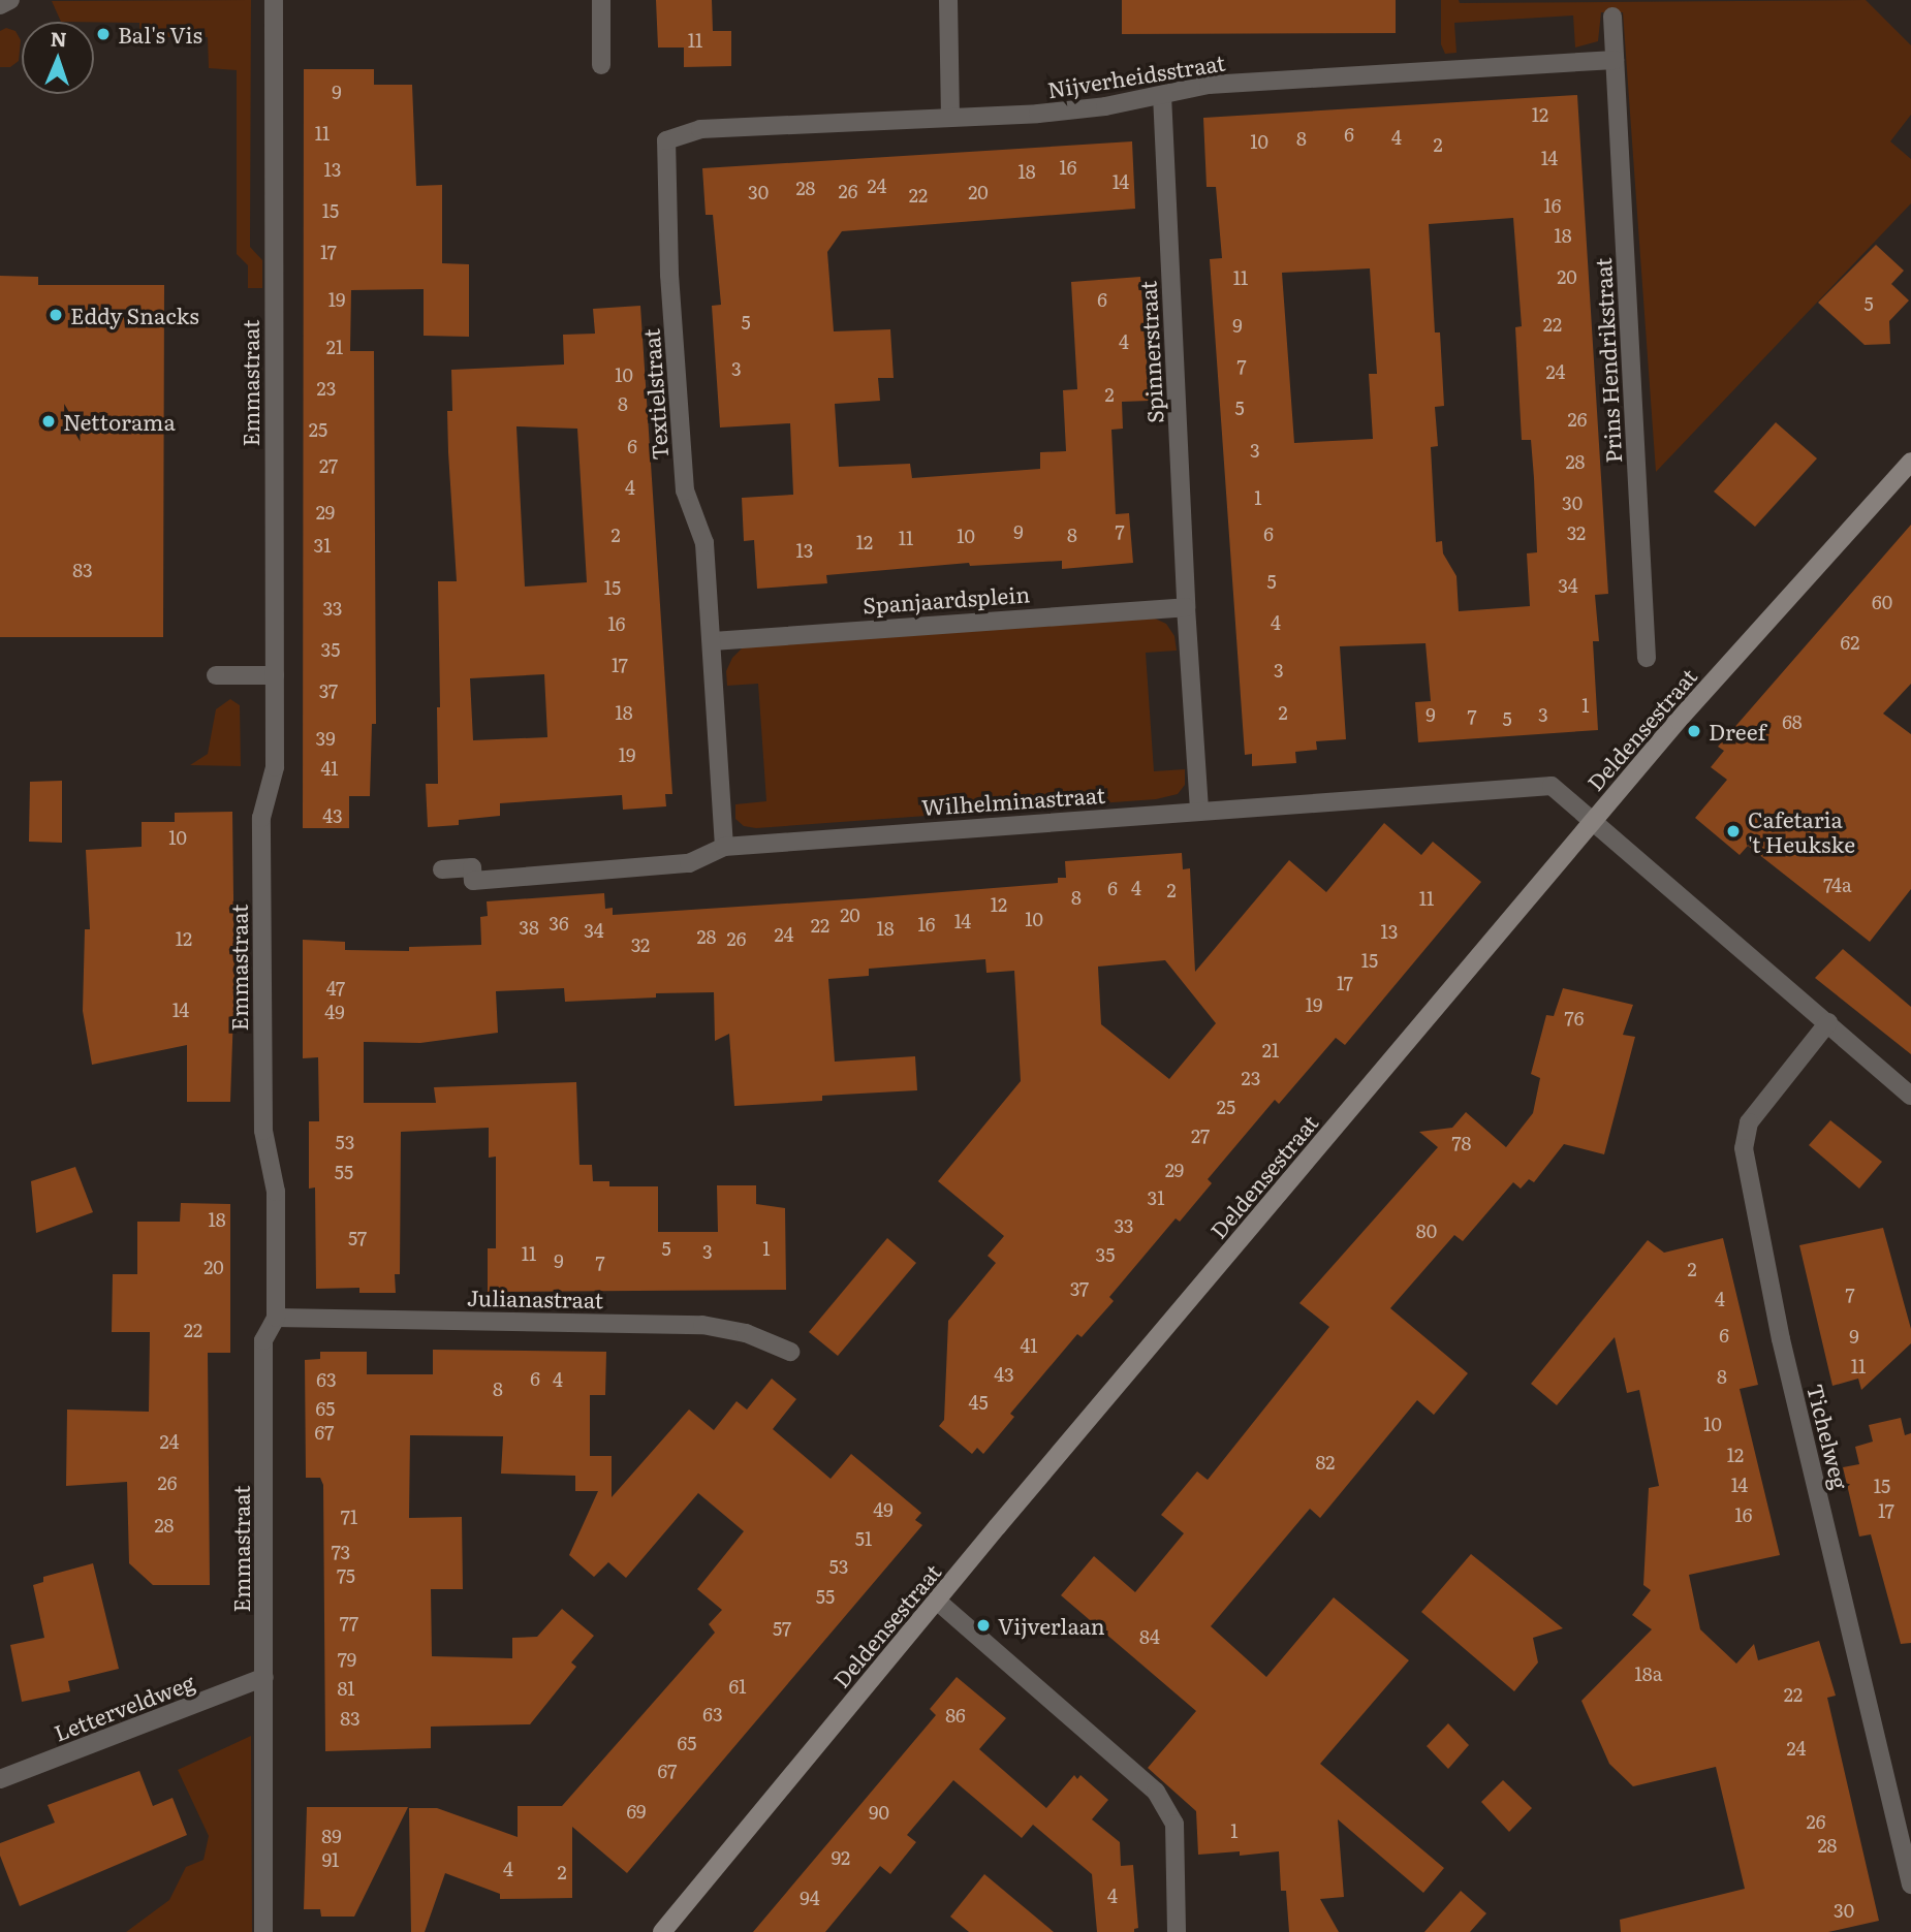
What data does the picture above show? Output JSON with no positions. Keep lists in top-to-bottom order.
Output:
{
  "streets": {
    "street": [
      "Nijverheidsstraat",
      "Spinnerstraat",
      "Prins Hendrikstraat",
      "Emmastraat",
      "Textielstraat",
      "Spanjaardsplein",
      "Deldensestraat",
      "Wilhelminastraat",
      "Julianastraat",
      "Tichelweg",
      "Letterveldweg"
    ]
  },
  "crossings": [
    ["Nijverheidsstraat", "Spinnerstraat"],
    ["Nijverheidsstraat", "Prins Hendrikstraat"],
    ["Nijverheidsstraat", "Textielstraat"],
    ["Spinnerstraat", "Spanjaardsplein"],
    ["Emmastraat", "Julianastraat"],
    ["Emmastraat", "Letterveldweg"],
    ["Textielstraat", "Spanjaardsplein"],
    ["Deldensestraat", "Wilhelminastraat"]
  ],
  "places": [
    "Bal's Vis",
    "Eddy Snacks",
    "Nettorama",
    "Dreef",
    "Cafetaria 't Heukske",
    "Vijverlaan"
  ],
  "house_numbers": [
    "11",
    "9",
    "12",
    "11",
    "6",
    "4",
    "8",
    "10",
    "2",
    "14",
    "16",
    "13",
    "18",
    "14",
    "24",
    "28",
    "26",
    "30",
    "20",
    "22",
    "16",
    "15",
    "18",
    "17",
    "20",
    "11",
    "19",
    "6",
    "5",
    "5",
    "22",
    "9",
    "4",
    "21",
    "7",
    "3",
    "24",
    "10",
    "23",
    "2",
    "8",
    "5",
    "26",
    "25",
    "6",
    "3",
    "28",
    "27",
    "4",
    "1",
    "30",
    "29",
    "9",
    "7",
    "32",
    "6",
    "2",
    "8",
    "10",
    "11",
    "12",
    "31",
    "13",
    "83",
    "5",
    "34",
    "15",
    "60",
    "33",
    "4",
    "16",
    "62",
    "35",
    "17",
    "3",
    "37",
    "1",
    "18",
    "2",
    "9",
    "3",
    "7",
    "5",
    "68",
    "39",
    "19",
    "41",
    "43",
    "10",
    "74a",
    "6",
    "4",
    "2",
    "8",
    "11",
    "12",
    "20",
    "10",
    "14",
    "36",
    "16",
    "22",
    "38",
    "18",
    "34",
    "13",
    "24",
    "28",
    "12",
    "26",
    "32",
    "15",
    "17",
    "47",
    "19",
    "14",
    "49",
    "76",
    "21",
    "23",
    "25",
    "27",
    "53",
    "78",
    "29",
    "55",
    "31",
    "18",
    "33",
    "80",
    "57",
    "5",
    "1",
    "3",
    "11",
    "35",
    "9",
    "7",
    "20",
    "2",
    "37",
    "7",
    "4",
    "22",
    "6",
    "9",
    "41",
    "11",
    "43",
    "8",
    "6",
    "63",
    "4",
    "8",
    "45",
    "65",
    "10",
    "67",
    "24",
    "12",
    "82",
    "26",
    "14",
    "15",
    "49",
    "17",
    "16",
    "71",
    "28",
    "51",
    "73",
    "53",
    "75",
    "55",
    "77",
    "57",
    "84",
    "79",
    "18a",
    "61",
    "81",
    "22",
    "63",
    "86",
    "83",
    "65",
    "24",
    "67",
    "69",
    "90",
    "26",
    "1",
    "89",
    "28",
    "92",
    "91",
    "4",
    "2",
    "4",
    "94",
    "30"
  ],
  "north": "top"
}
